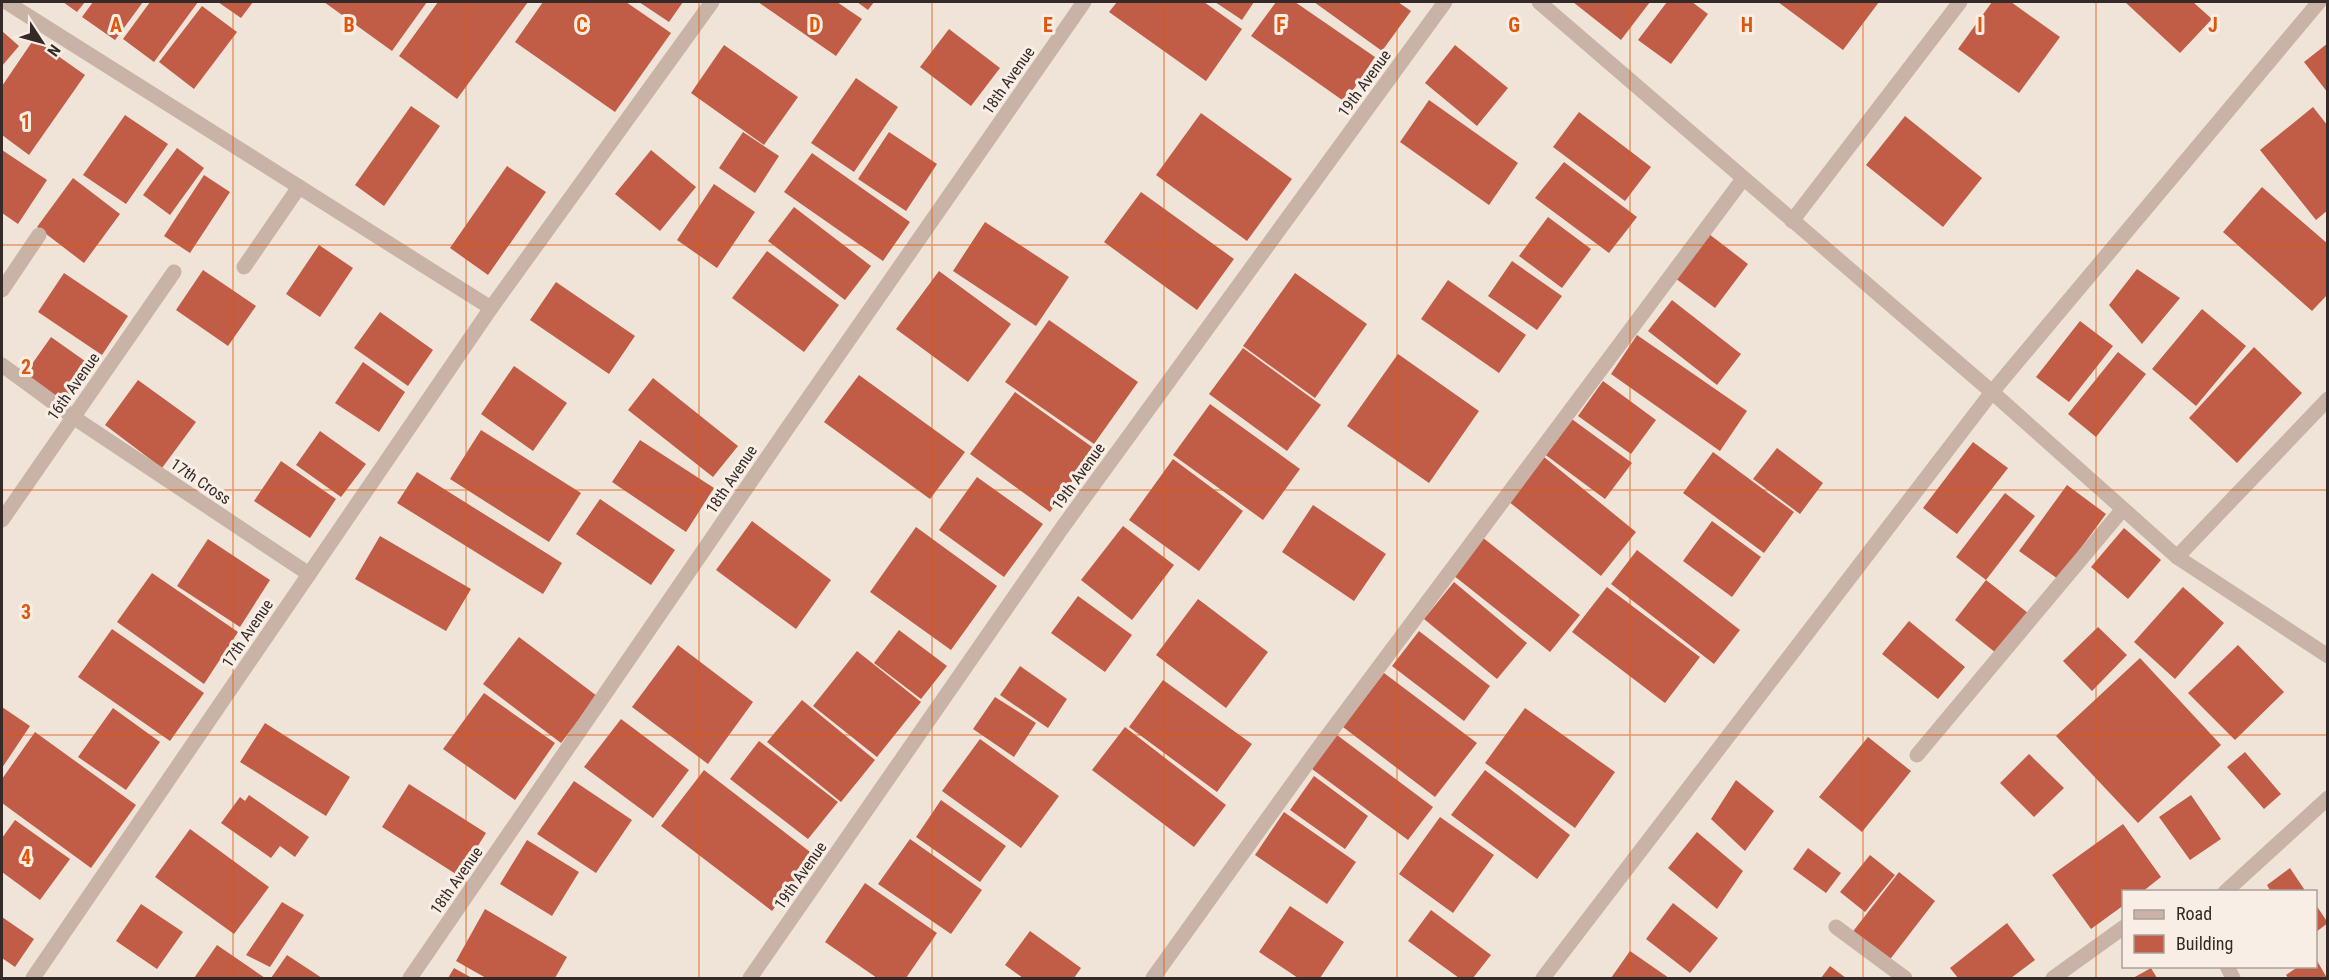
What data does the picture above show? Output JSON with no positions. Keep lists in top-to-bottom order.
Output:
{
  "streets": {
    "street": [
      "18th Avenue",
      "19th Avenue",
      "16th Avenue",
      "17th Cross",
      "17th Avenue"
    ]
  },
  "crossings": [
    ["16th Avenue", "17th Cross"],
    ["17th Cross", "17th Avenue"]
  ],
  "legend": ["Road", "Building"],
  "north": "bottom right",
  "grid": {
    "columns": [
      "A",
      "B",
      "C",
      "D",
      "E",
      "F",
      "G",
      "H",
      "I",
      "J"
    ],
    "rows": [
      "1",
      "2",
      "3",
      "4"
    ]
  }
}
